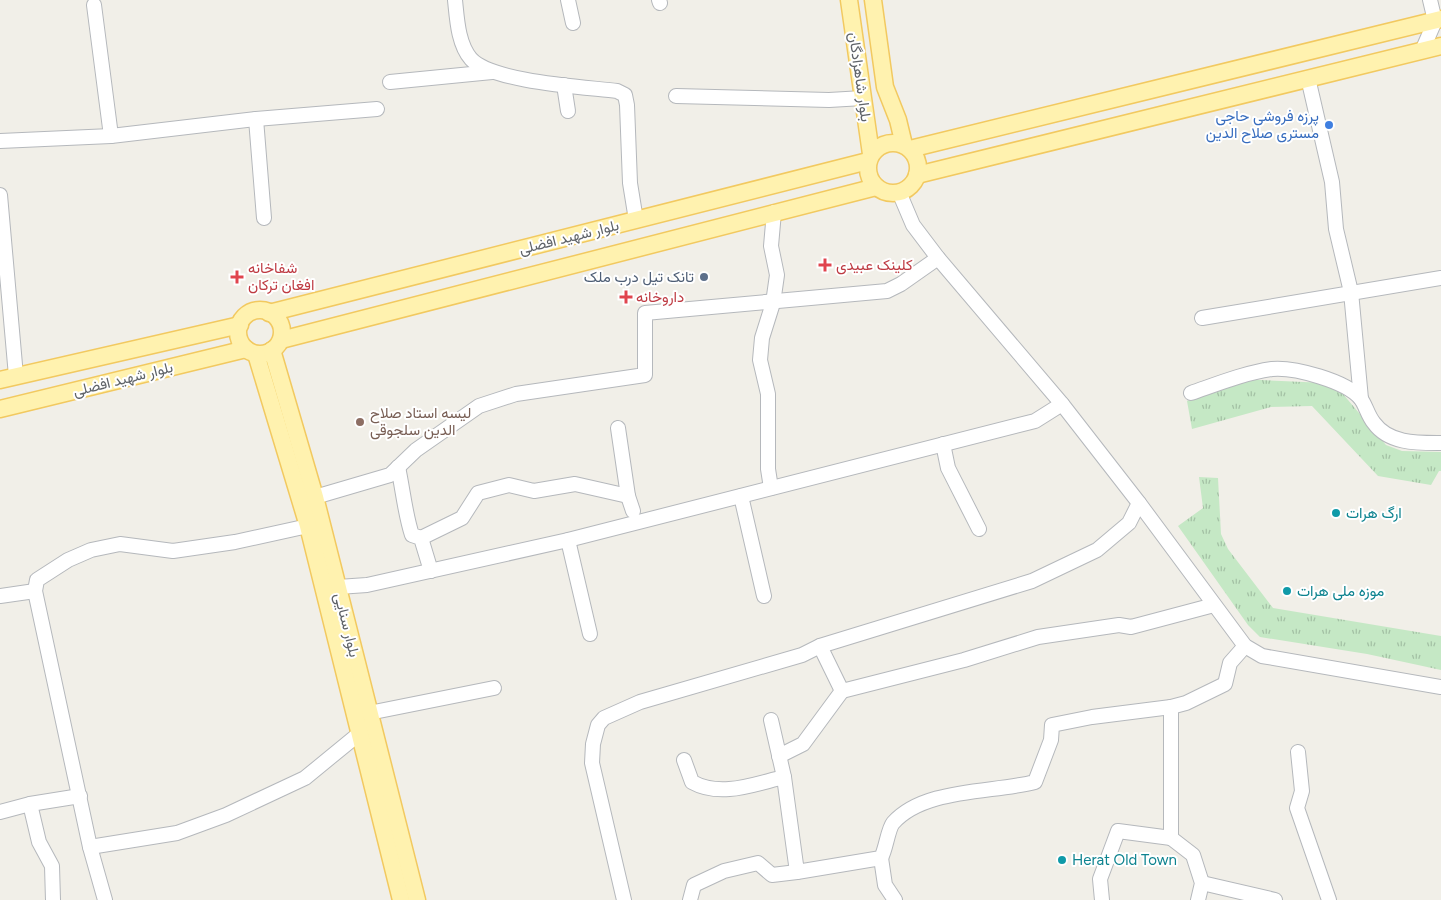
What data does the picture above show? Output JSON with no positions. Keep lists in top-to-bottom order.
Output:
{
  "streets": {
    "main road": ["بلوار شاهزادگان", "بلوار شهید افضلی", "بلوار سنایی"]
  },
  "crossings": [
    ["بلوار شاهزادگان", "بلوار شهید افضلی"],
    ["بلوار شهید افضلی", "بلوار سنایی"]
  ],
  "places": {
    "other": [
      "پرزه فروشی حاجی مستری صلاح الدین",
      "تانک تیل درب ملک",
      "لیسه استاد صلاح الدین سلجوقی",
      "ارگ هرات",
      "موزه ملی هرات",
      "Herat Old Town"
    ],
    "health": ["کلینک عبیدی", "شفاخانه افغان ترکان", "داروخانه"]
  }
}
